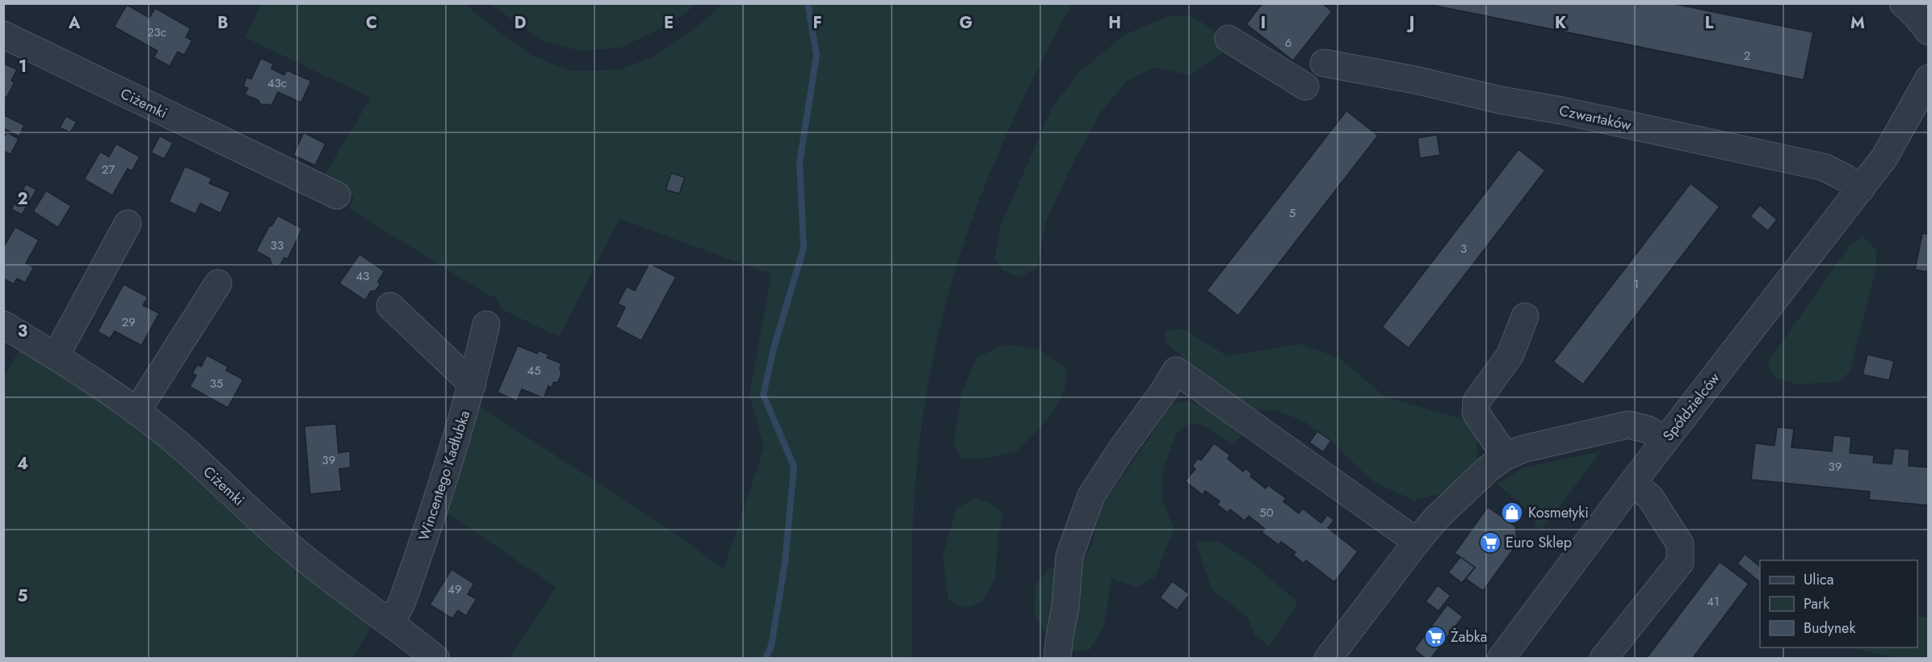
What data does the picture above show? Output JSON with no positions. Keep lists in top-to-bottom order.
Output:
{
  "streets": {
    "street": [
      "Ciżemki",
      "Czwartaków",
      "Spółdzielców",
      "Wincentego Kadłubka"
    ]
  },
  "crossings": [
    ["Ciżemki", "Wincentego Kadłubka"],
    ["Czwartaków", "Spółdzielców"]
  ],
  "places": {
    "shop": ["Kosmetyki"],
    "supermarket": ["Euro Sklep", "Żabka"]
  },
  "house_numbers": [
    "23c",
    "6",
    "2",
    "43c",
    "27",
    "5",
    "33",
    "3",
    "43",
    "1",
    "29",
    "45",
    "35",
    "39",
    "39",
    "50",
    "49",
    "41"
  ],
  "legend": ["Ulica", "Park", "Budynek"],
  "grid": {
    "columns": [
      "A",
      "B",
      "C",
      "D",
      "E",
      "F",
      "G",
      "H",
      "I",
      "J",
      "K",
      "L",
      "M"
    ],
    "rows": [
      "1",
      "2",
      "3",
      "4",
      "5"
    ]
  }
}
